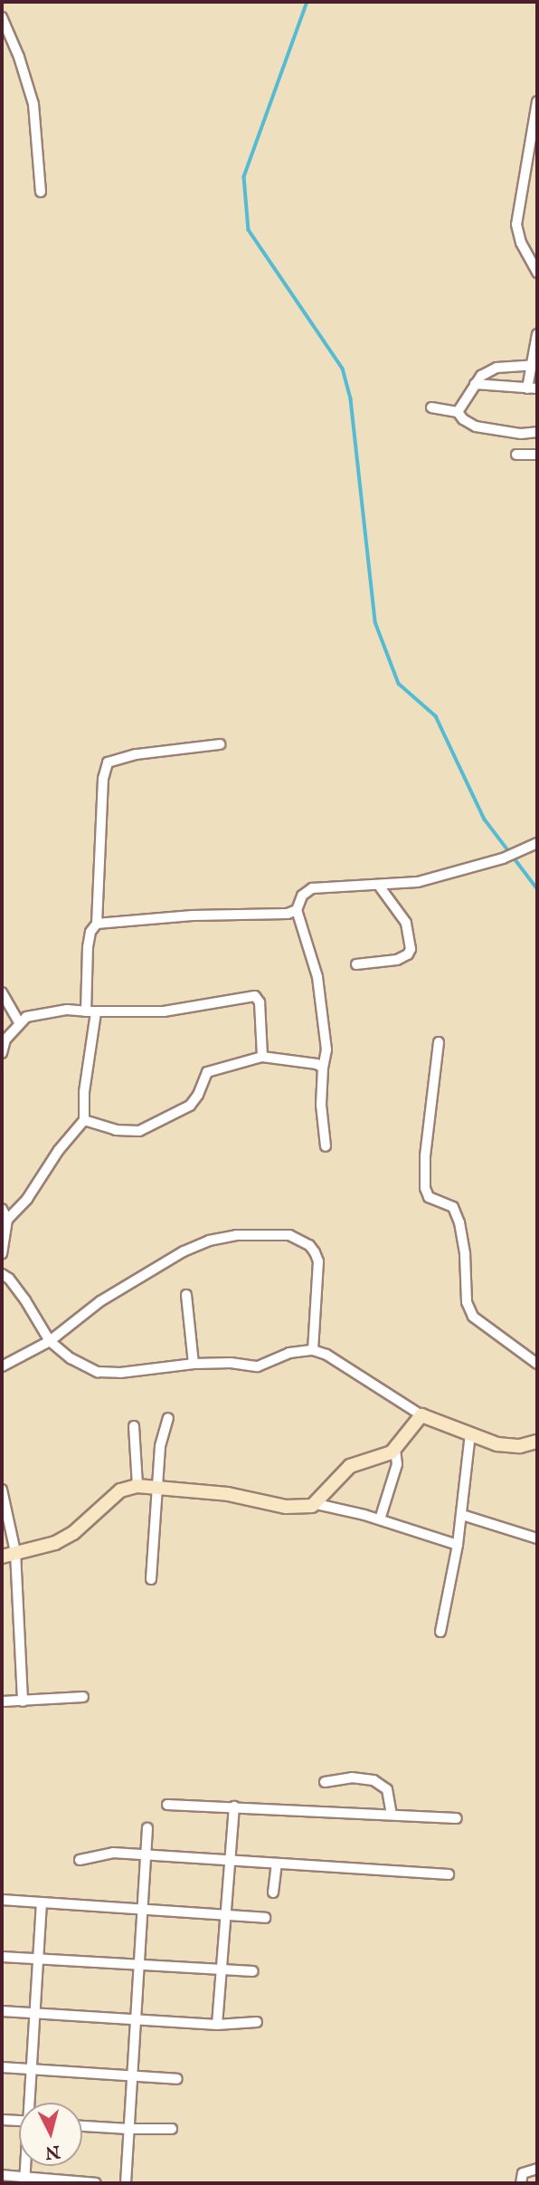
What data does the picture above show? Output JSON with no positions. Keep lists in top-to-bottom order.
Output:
{
  "north": "bottom"
}
